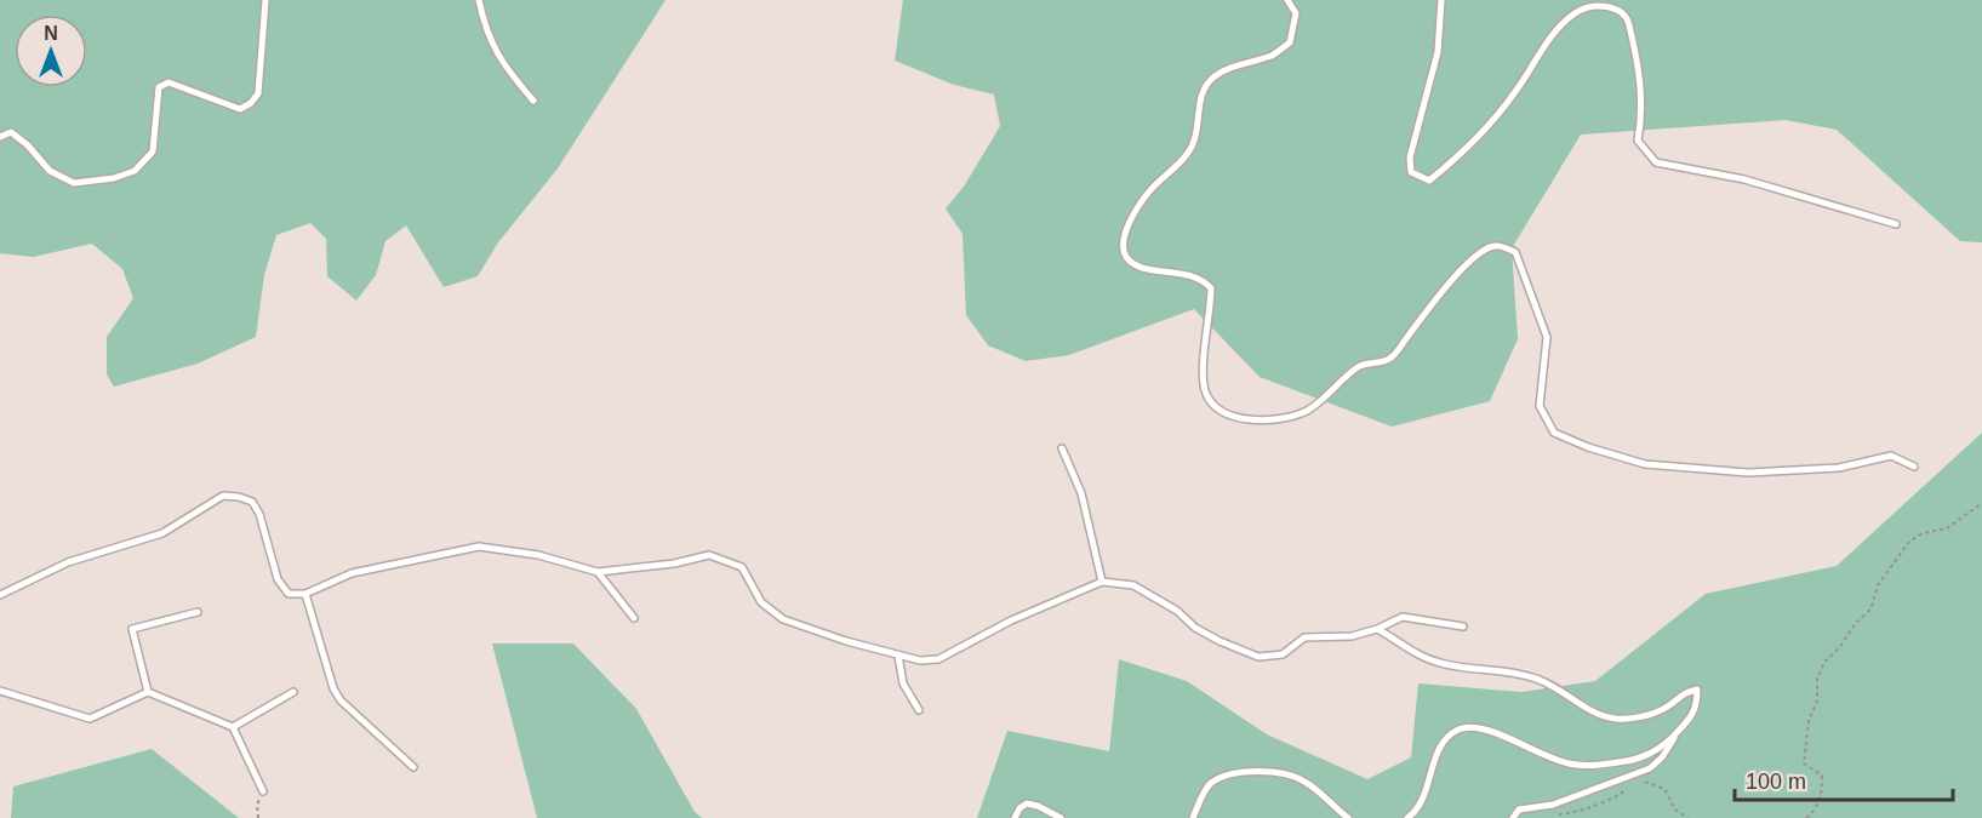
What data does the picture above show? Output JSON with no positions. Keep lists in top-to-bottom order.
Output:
{
  "scale_bar": "100 m",
  "north": "top"
}
